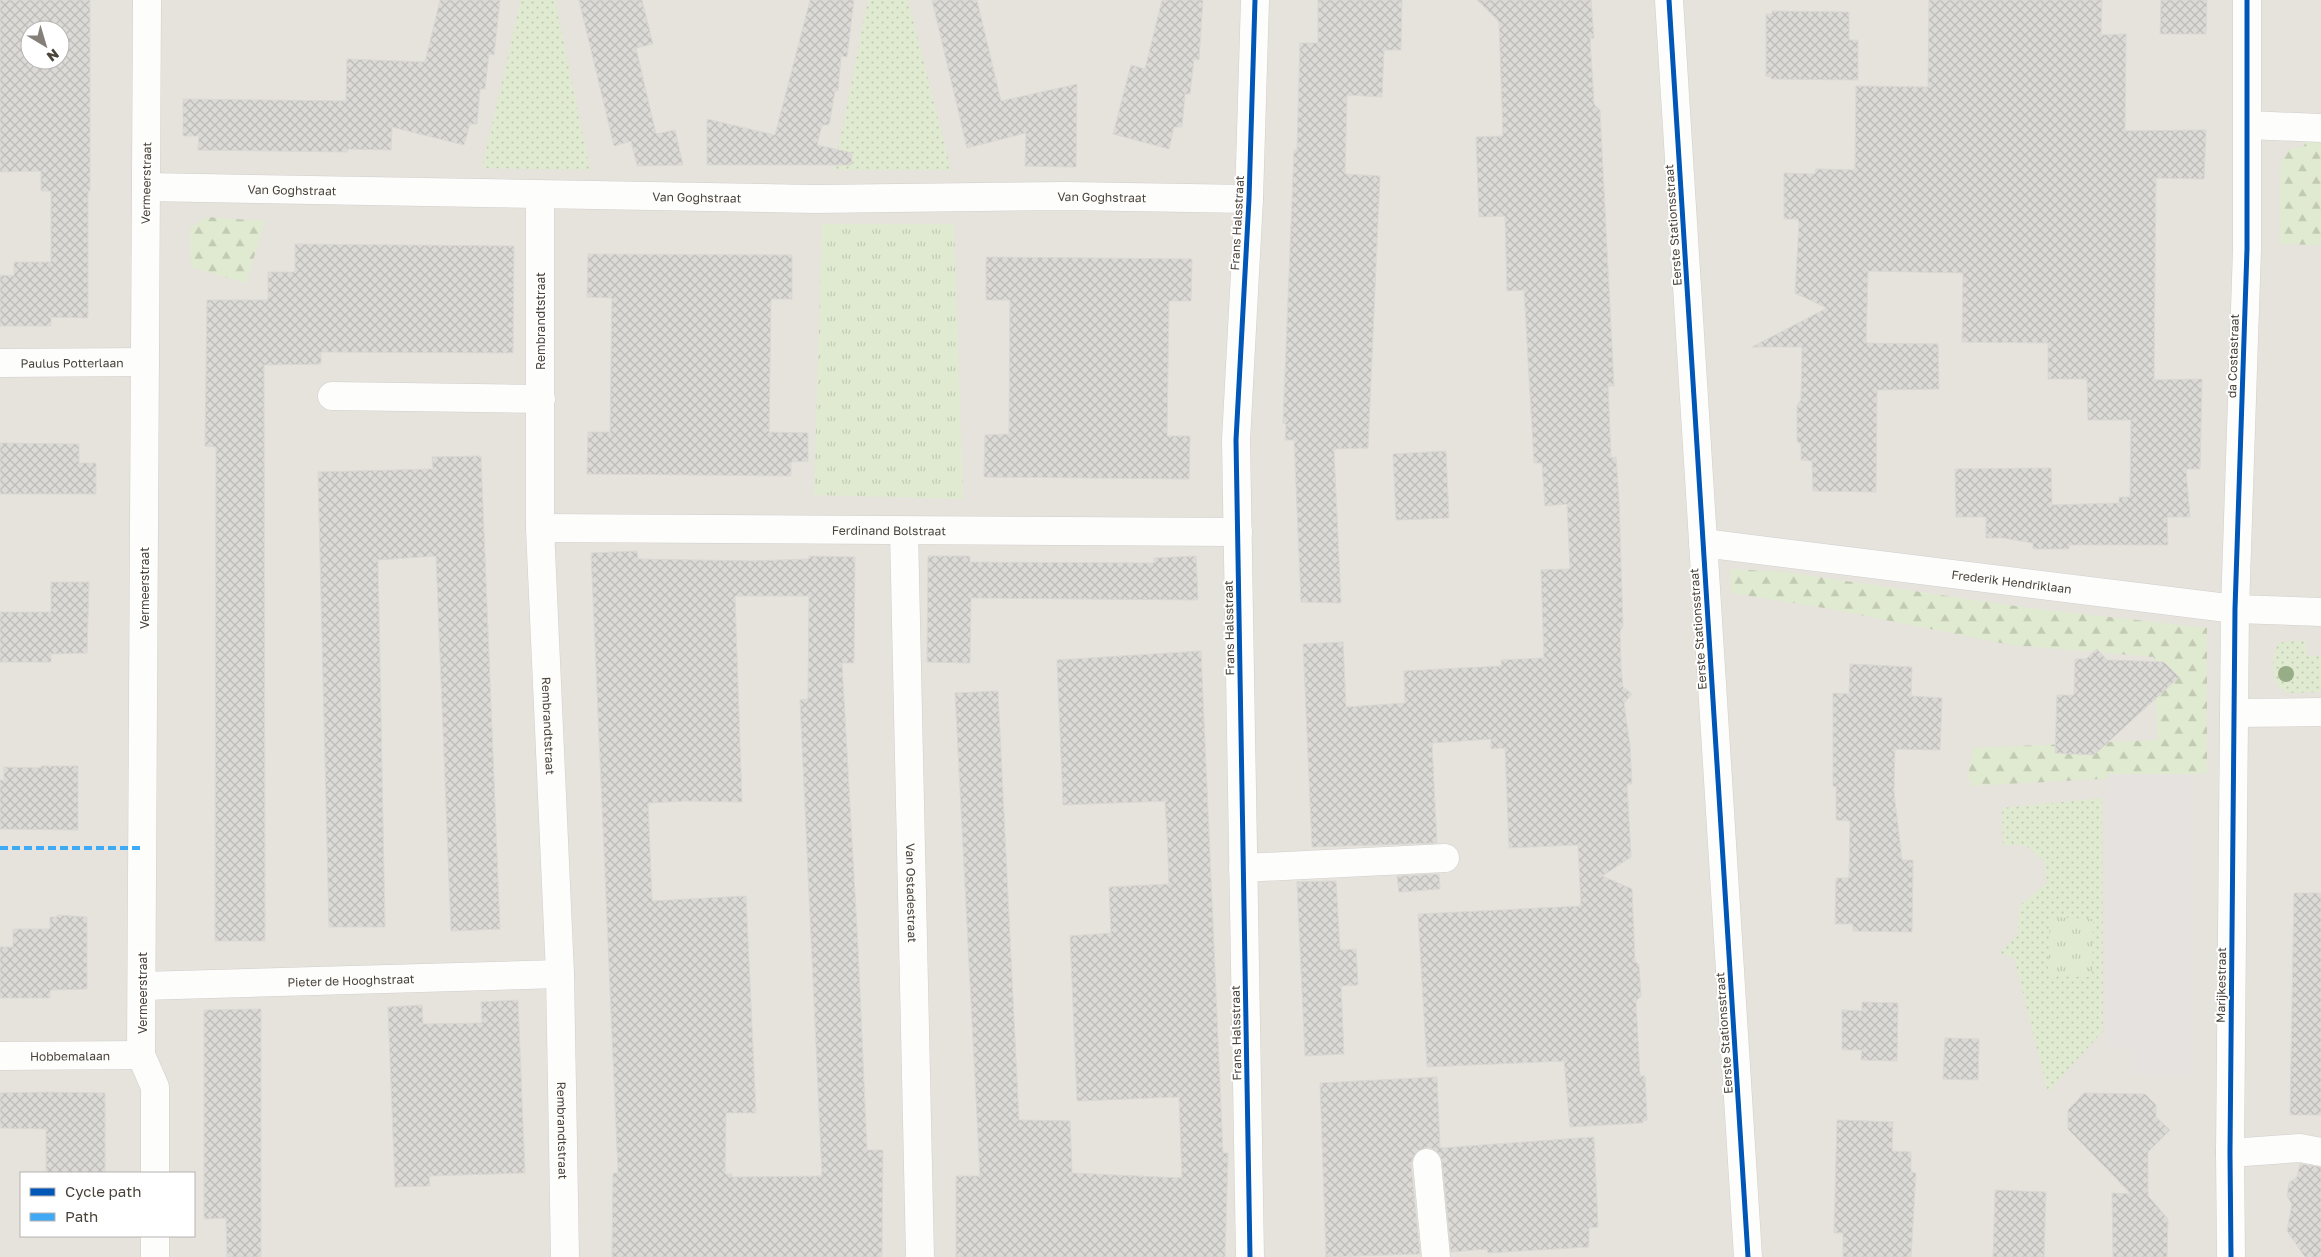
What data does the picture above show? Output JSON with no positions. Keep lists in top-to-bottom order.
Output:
{
  "streets": {
    "street": [
      "Vermeerstraat",
      "Van Goghstraat",
      "Frans Halsstraat",
      "Eerste Stationsstraat",
      "Rembrandtstraat",
      "da Costastraat",
      "Paulus Potterlaan",
      "Ferdinand Bolstraat",
      "Frederik Hendriklaan",
      "Van Ostadestraat",
      "Pieter de Hooghstraat",
      "Marijkestraat",
      "Hobbemalaan"
    ]
  },
  "crossings": [
    ["Vermeerstraat", "Van Goghstraat"],
    ["Vermeerstraat", "Paulus Potterlaan"],
    ["Vermeerstraat", "Pieter de Hooghstraat"],
    ["Vermeerstraat", "Hobbemalaan"],
    ["Van Goghstraat", "Frans Halsstraat"],
    ["Van Goghstraat", "Rembrandtstraat"],
    ["Frans Halsstraat", "Ferdinand Bolstraat"],
    ["Eerste Stationsstraat", "Frederik Hendriklaan"],
    ["Rembrandtstraat", "Ferdinand Bolstraat"],
    ["Rembrandtstraat", "Pieter de Hooghstraat"],
    ["da Costastraat", "Frederik Hendriklaan"],
    ["da Costastraat", "Marijkestraat"],
    ["Ferdinand Bolstraat", "Van Ostadestraat"]
  ],
  "legend": ["Cycle path", "Path"],
  "north": "bottom right"
}
